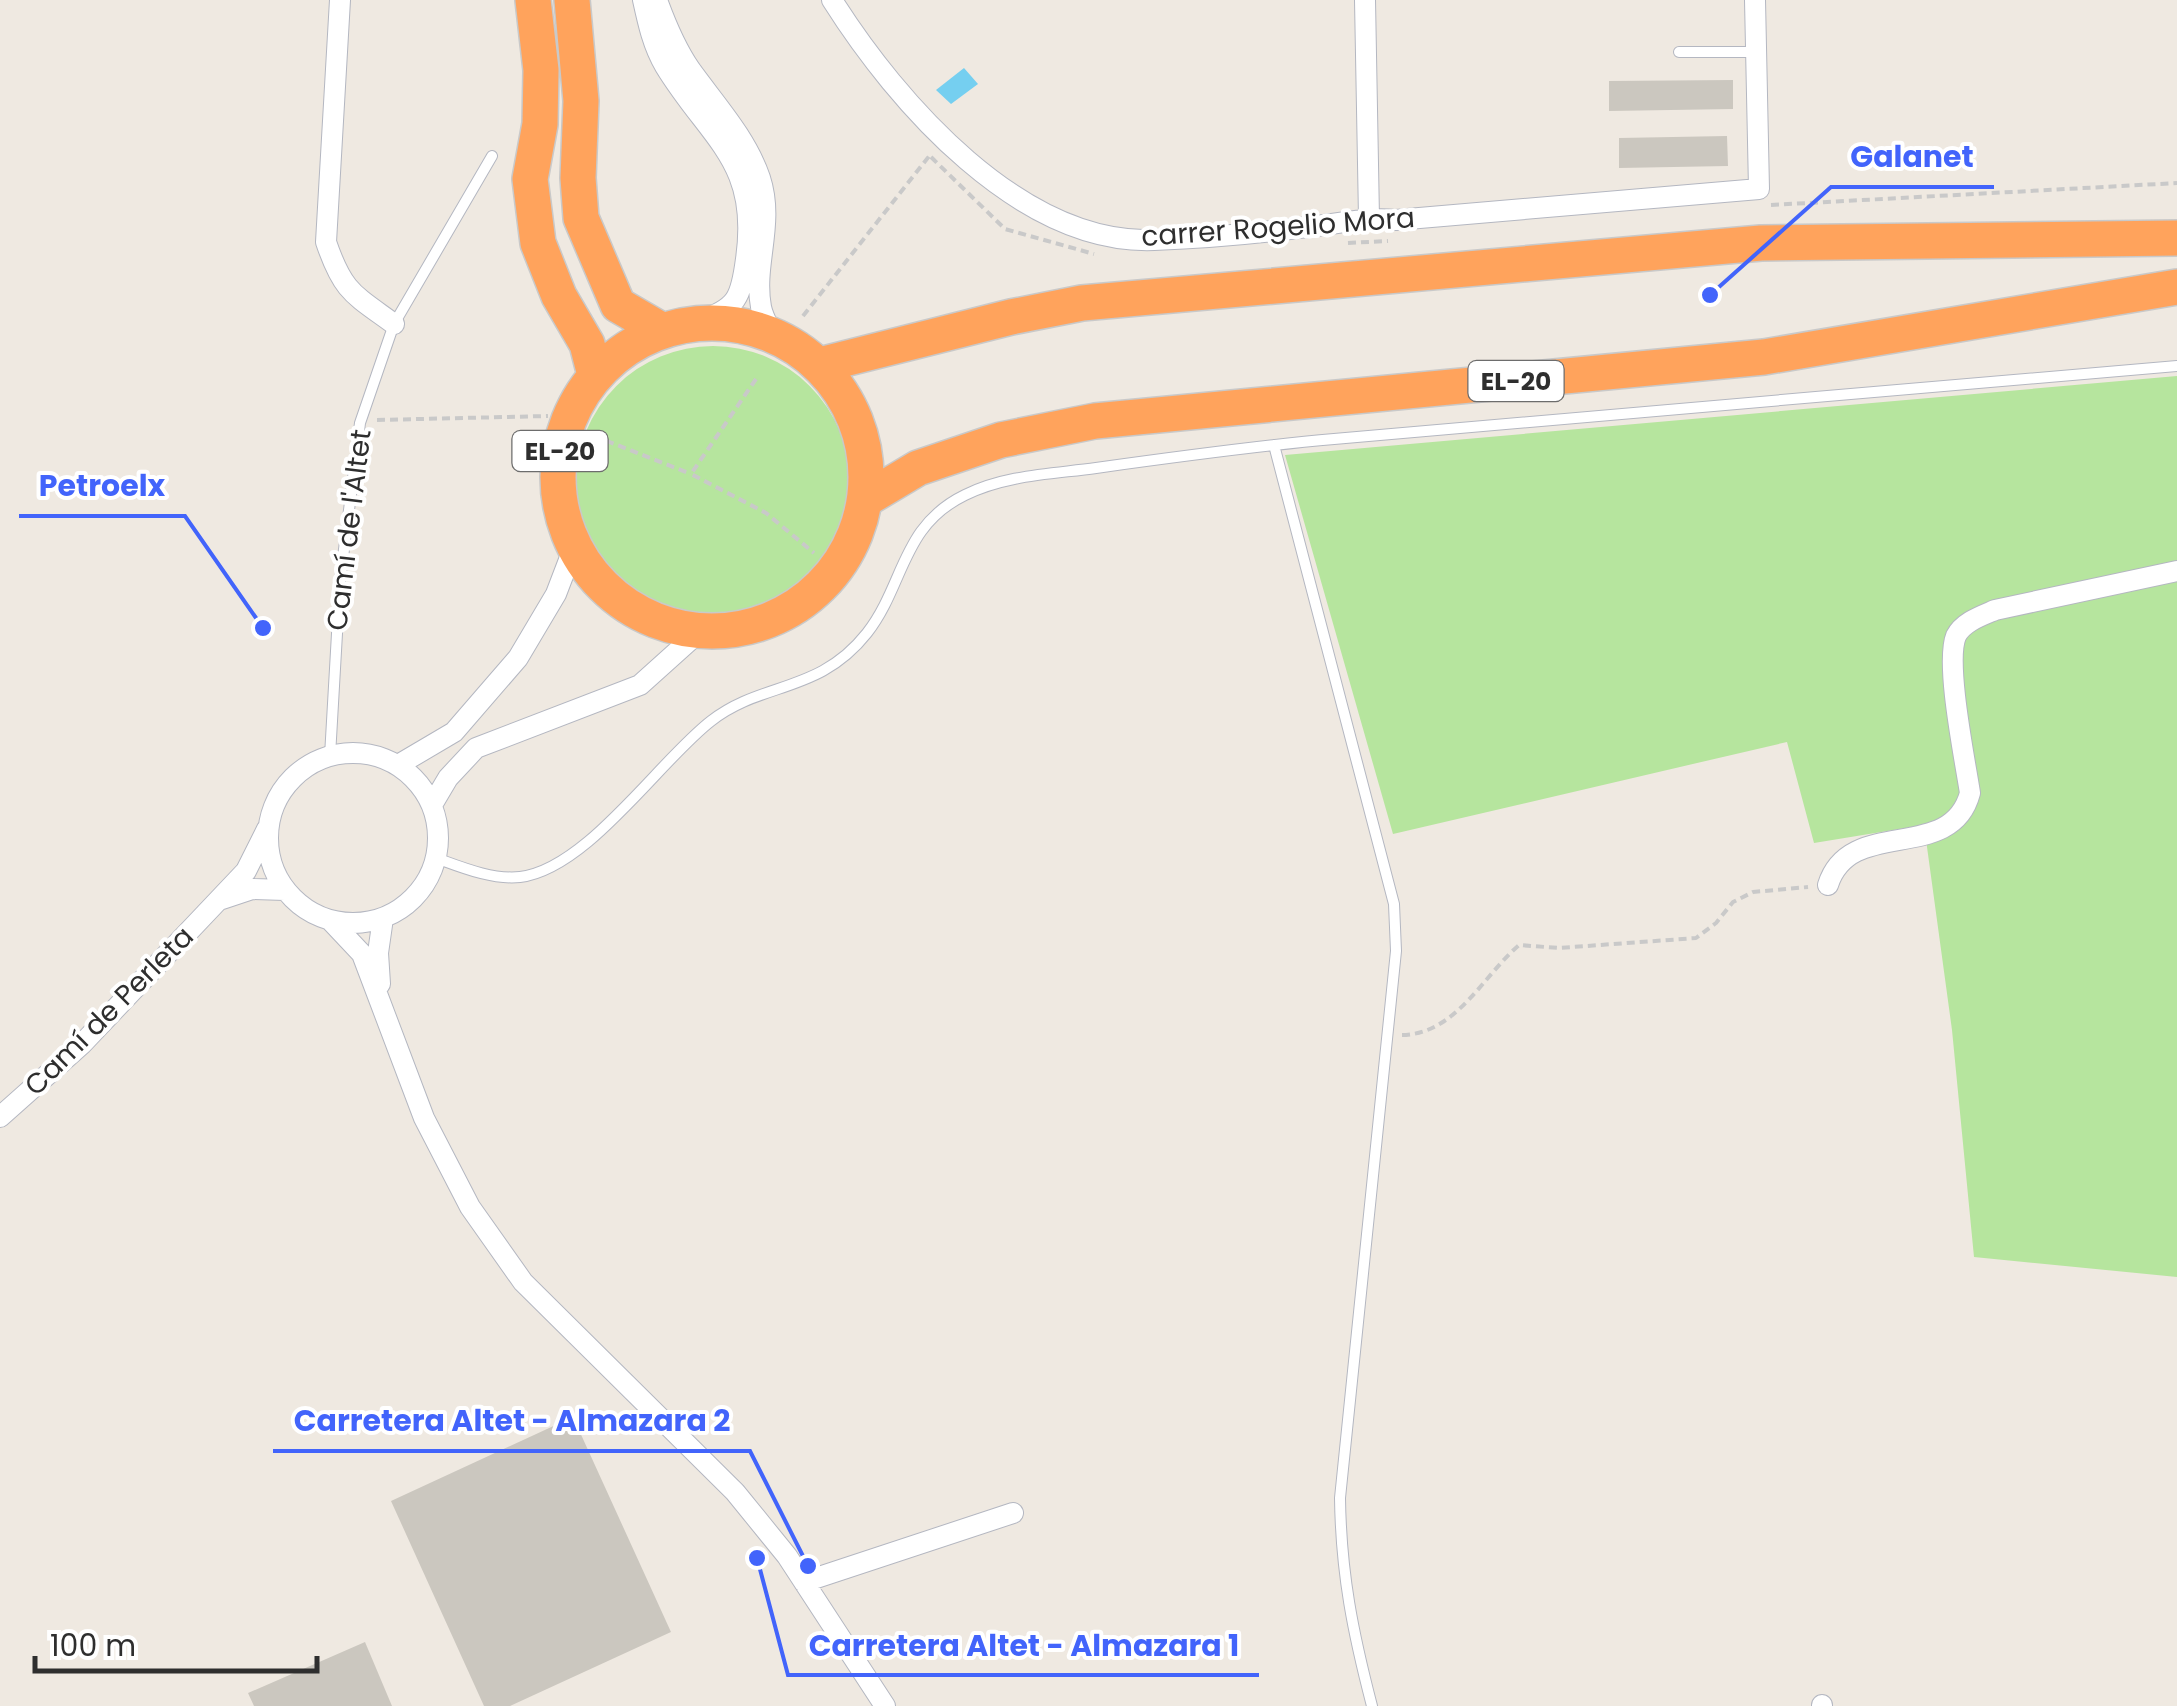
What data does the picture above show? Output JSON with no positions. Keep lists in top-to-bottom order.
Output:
{
  "streets": {
    "highway": ["EL-20"],
    "street": ["carrer Rogelio Mora", "Camí de Perleta"],
    "lane": ["Camí de l'Altet"]
  },
  "crossings": [
    ["Camí de l'Altet", "Camí de Perleta"]
  ],
  "places": [
    "Galanet",
    "Petroelx",
    "Carretera Altet - Almazara 1",
    "Carretera Altet - Almazara 2"
  ],
  "scale_bar": "100 m"
}
